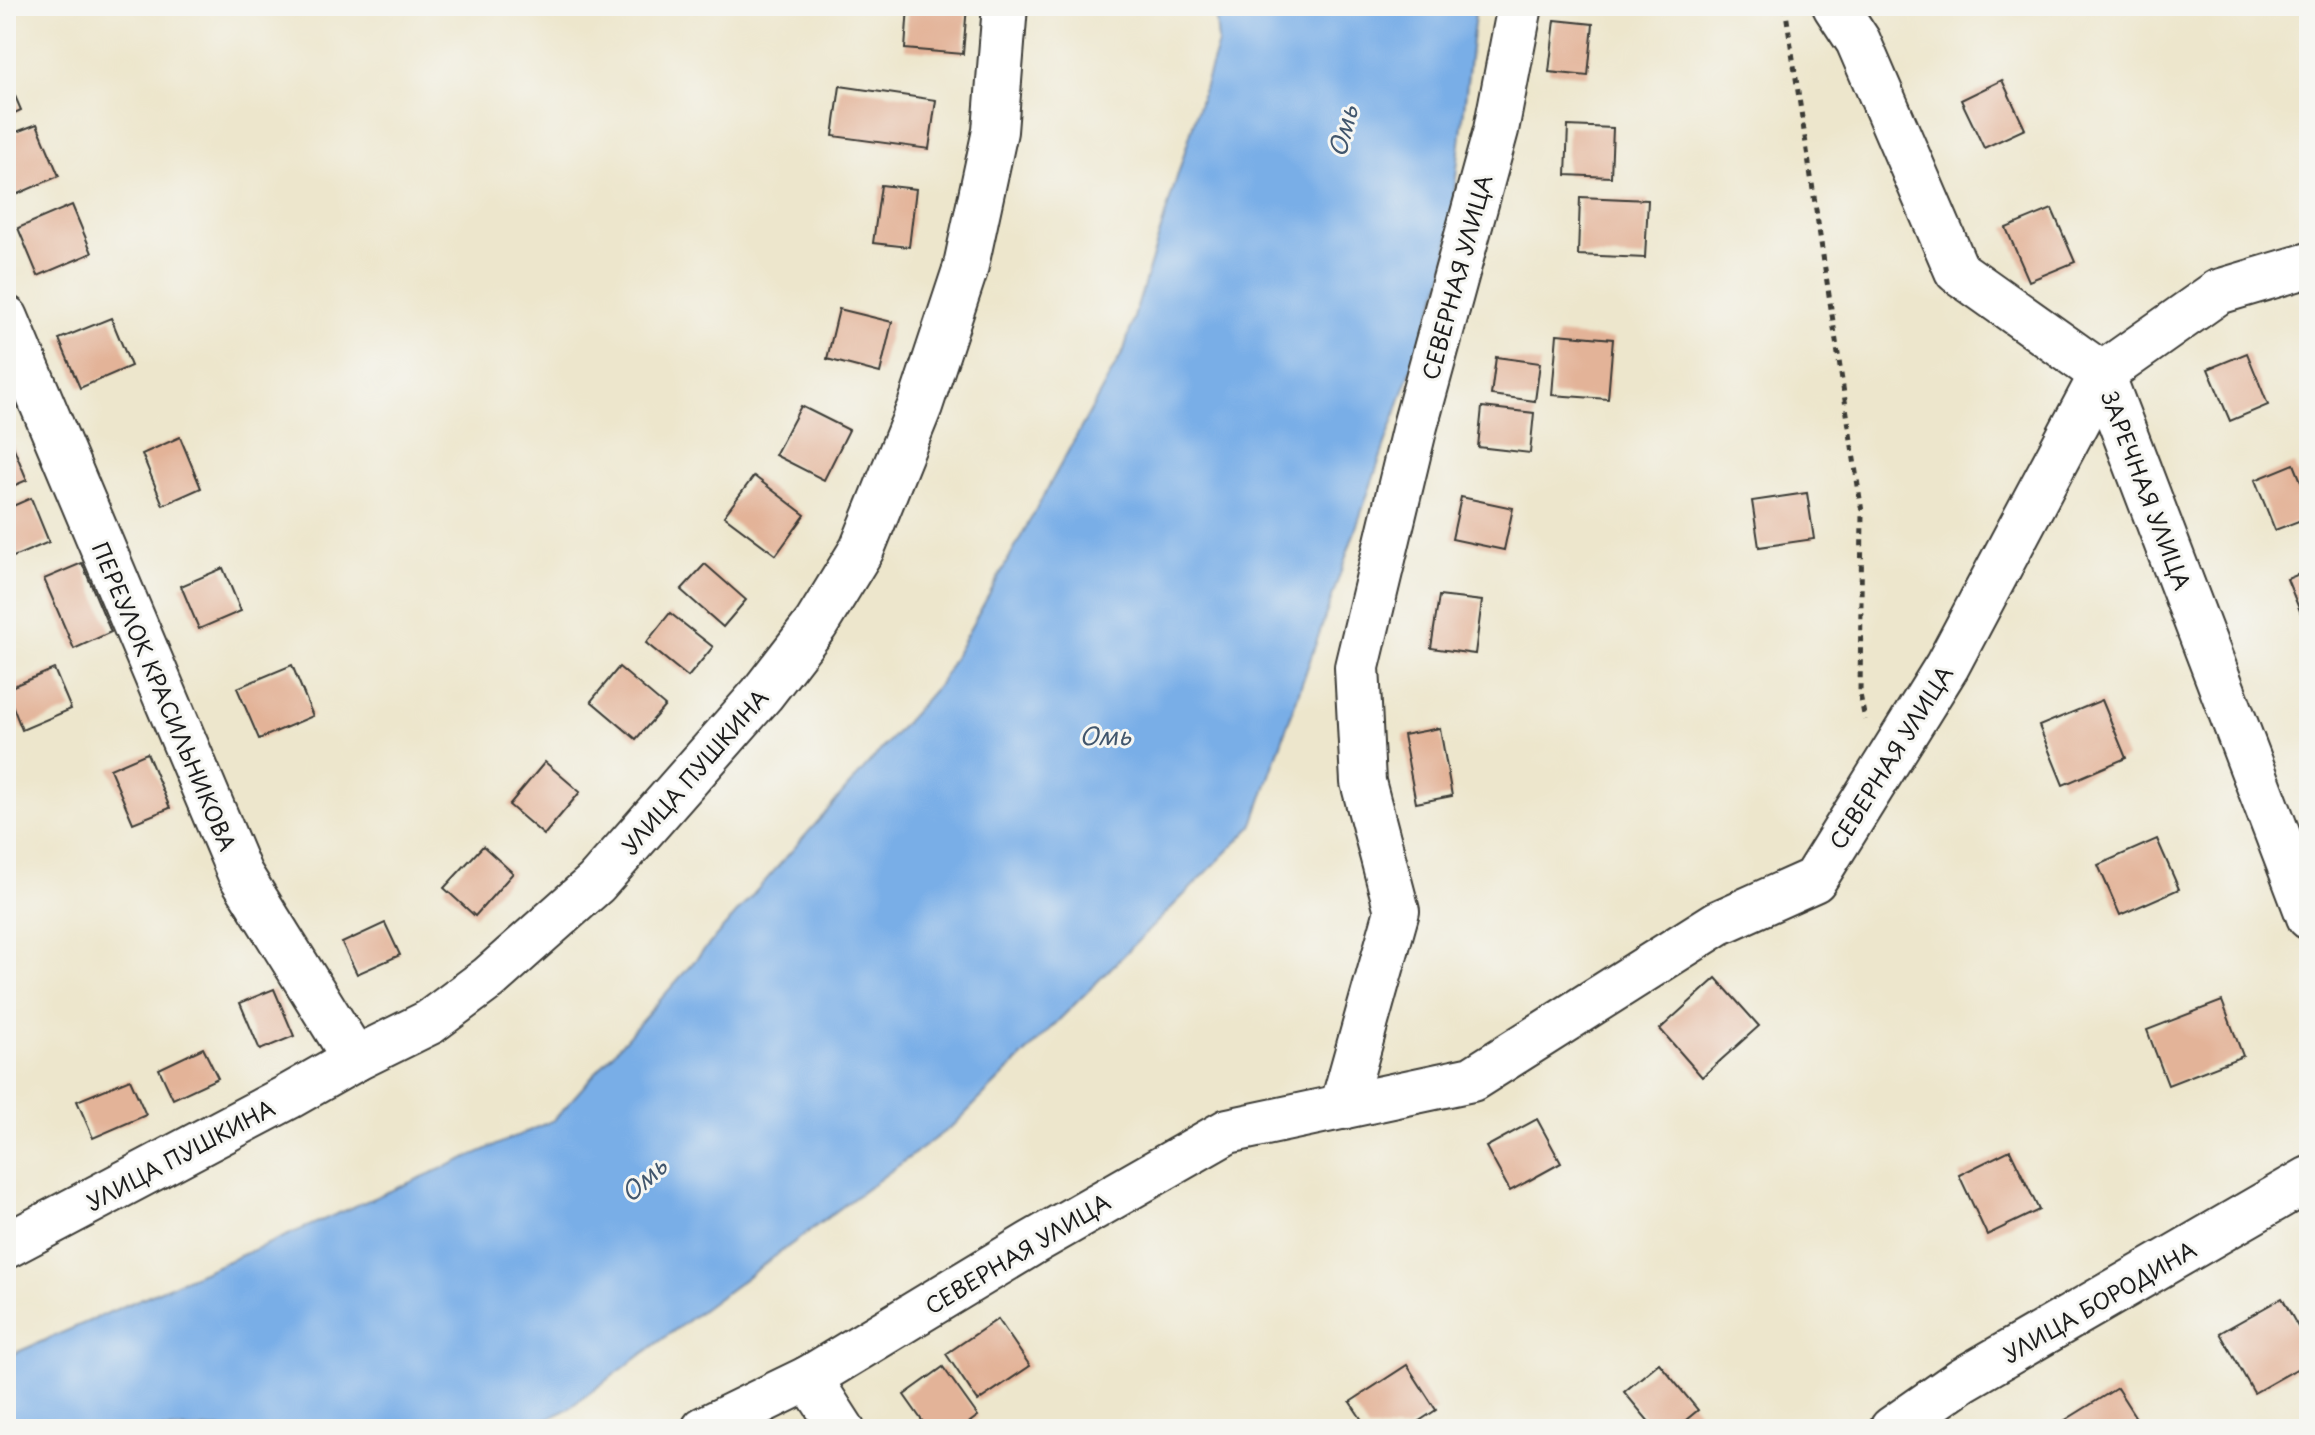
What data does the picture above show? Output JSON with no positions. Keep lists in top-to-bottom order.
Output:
{
  "streets": {
    "street": [
      "СЕВЕРНАЯ УЛИЦА",
      "ЗАРЕЧНАЯ УЛИЦА",
      "ПЕРЕУЛОК КРАСИЛЬНИКОВА",
      "УЛИЦА ПУШКИНА",
      "УЛИЦА БОРОДИНА"
    ]
  },
  "crossings": [
    ["СЕВЕРНАЯ УЛИЦА", "ЗАРЕЧНАЯ УЛИЦА"],
    ["ПЕРЕУЛОК КРАСИЛЬНИКОВА", "УЛИЦА ПУШКИНА"]
  ],
  "water": ["Омь"]
}
